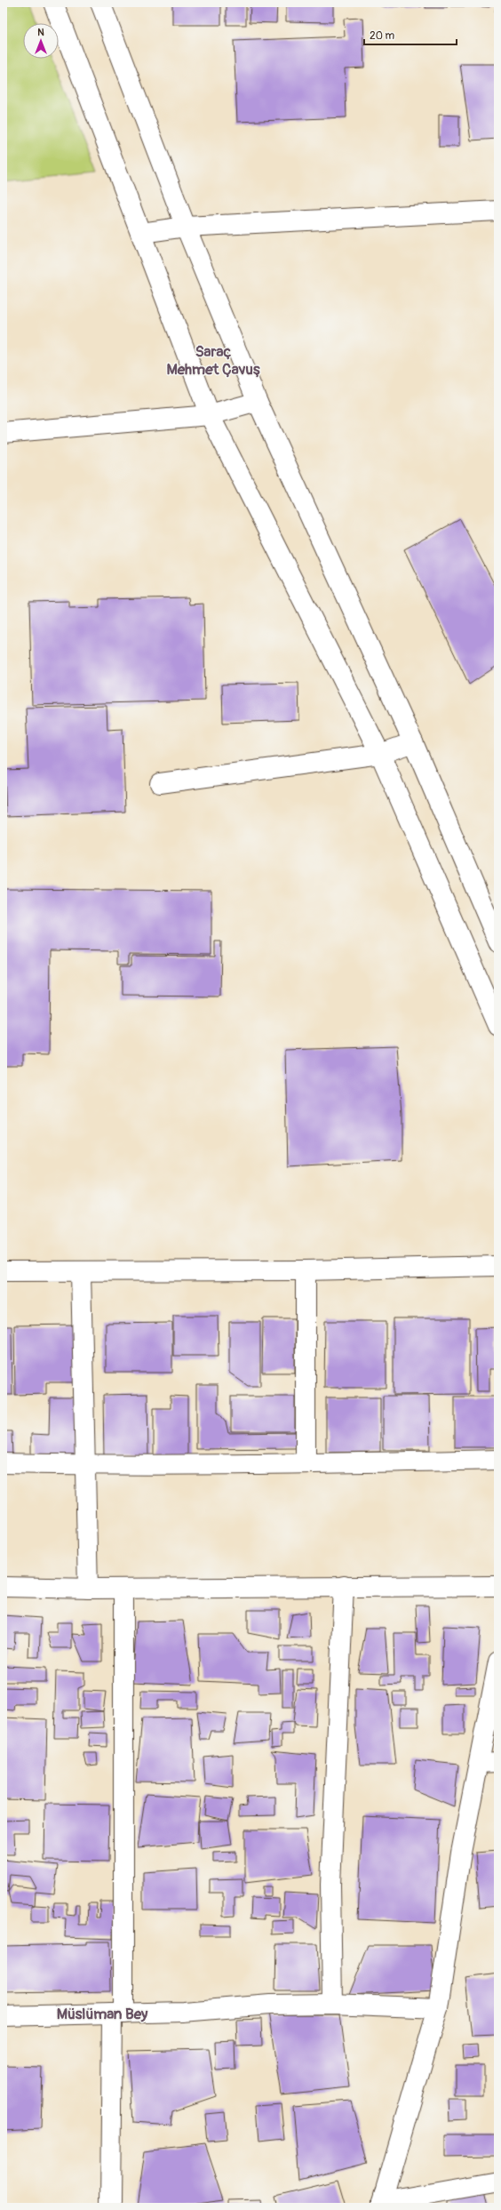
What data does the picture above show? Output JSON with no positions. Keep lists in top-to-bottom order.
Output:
{
  "districts": ["Saraç Mehmet Çavuş", "Müslüman Bey"],
  "scale_bar": "20 m",
  "north": "top"
}
